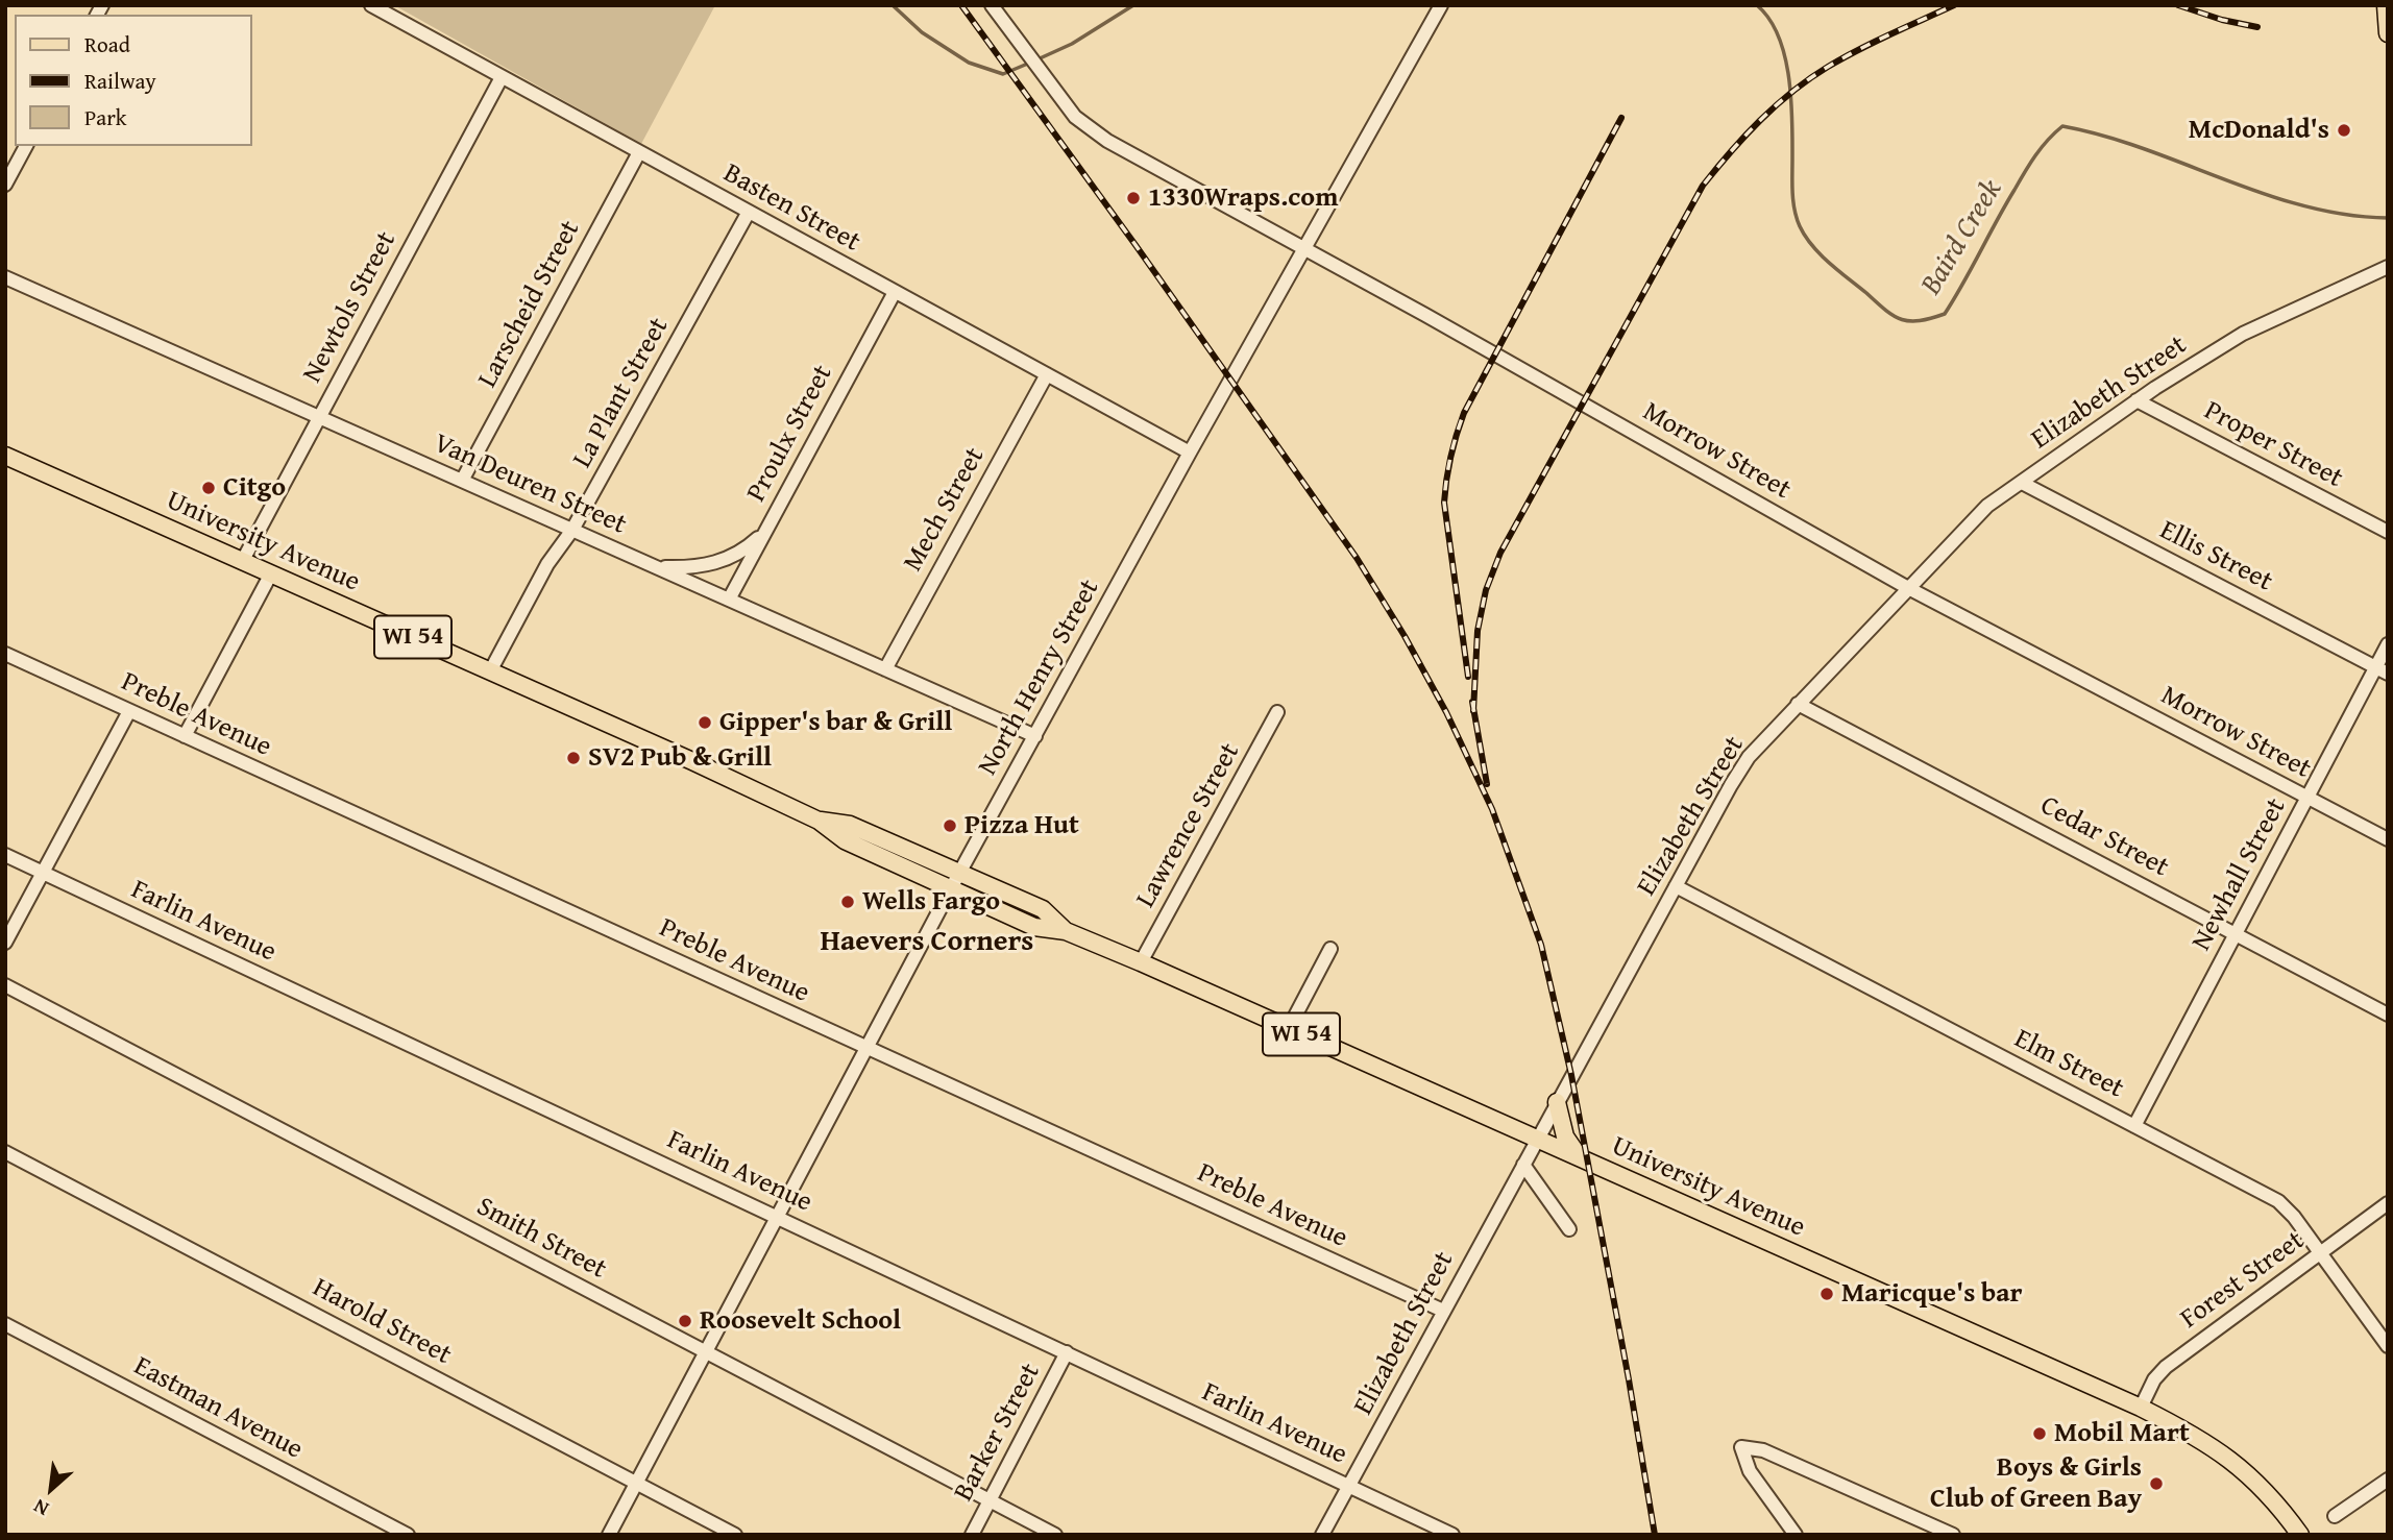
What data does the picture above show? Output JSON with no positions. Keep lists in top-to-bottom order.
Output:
{
  "streets": {
    "main road": ["University Avenue", "WI 54"],
    "street": [
      "Basten Street",
      "Larscheid Street",
      "Newtols Street",
      "La Plant Street",
      "Elizabeth Street",
      "Proulx Street",
      "Proper Street",
      "Morrow Street",
      "Van Deuren Street",
      "Mech Street",
      "Ellis Street",
      "North Henry Street",
      "Preble Avenue",
      "Lawrence Street",
      "Cedar Street",
      "Newhall Street",
      "Farlin Avenue",
      "Elm Street",
      "Smith Street",
      "Forest Street",
      "Harold Street",
      "Eastman Avenue",
      "Barker Street"
    ]
  },
  "crossings": [
    ["Basten Street", "Larscheid Street"],
    ["Basten Street", "Newtols Street"],
    ["Basten Street", "La Plant Street"],
    ["Basten Street", "Proulx Street"],
    ["Basten Street", "Mech Street"],
    ["Basten Street", "North Henry Street"],
    ["Larscheid Street", "Van Deuren Street"],
    ["Newtols Street", "Van Deuren Street"],
    ["Newtols Street", "University Avenue"],
    ["La Plant Street", "Van Deuren Street"],
    ["La Plant Street", "University Avenue"],
    ["Elizabeth Street", "Proper Street"],
    ["Elizabeth Street", "Morrow Street"],
    ["Elizabeth Street", "University Avenue"],
    ["Elizabeth Street", "Ellis Street"],
    ["Elizabeth Street", "Preble Avenue"],
    ["Elizabeth Street", "Cedar Street"],
    ["Elizabeth Street", "Farlin Avenue"],
    ["Elizabeth Street", "Elm Street"],
    ["Proulx Street", "Van Deuren Street"],
    ["Morrow Street", "North Henry Street"],
    ["Morrow Street", "Newhall Street"],
    ["Van Deuren Street", "Mech Street"],
    ["Van Deuren Street", "North Henry Street"],
    ["University Avenue", "North Henry Street"],
    ["University Avenue", "Lawrence Street"],
    ["University Avenue", "Forest Street"],
    ["Ellis Street", "Newhall Street"],
    ["North Henry Street", "Preble Avenue"],
    ["North Henry Street", "Farlin Avenue"],
    ["North Henry Street", "Smith Street"],
    ["North Henry Street", "Harold Street"],
    ["Cedar Street", "Newhall Street"],
    ["Newhall Street", "Elm Street"],
    ["Farlin Avenue", "Barker Street"],
    ["Elm Street", "Forest Street"],
    ["Smith Street", "Barker Street"]
  ],
  "districts": ["Haevers Corners"],
  "water": ["Baird Creek"],
  "places": [
    "McDonald's",
    "1330Wraps.com",
    "Citgo",
    "Gipper's bar & Grill",
    "SV2 Pub & Grill",
    "Pizza Hut",
    "Wells Fargo",
    "Maricque's bar",
    "Roosevelt School",
    "Mobil Mart",
    "Boys & Girls Club of Green Bay"
  ],
  "legend": ["Road", "Railway", "Park"],
  "north": "bottom left"
}
